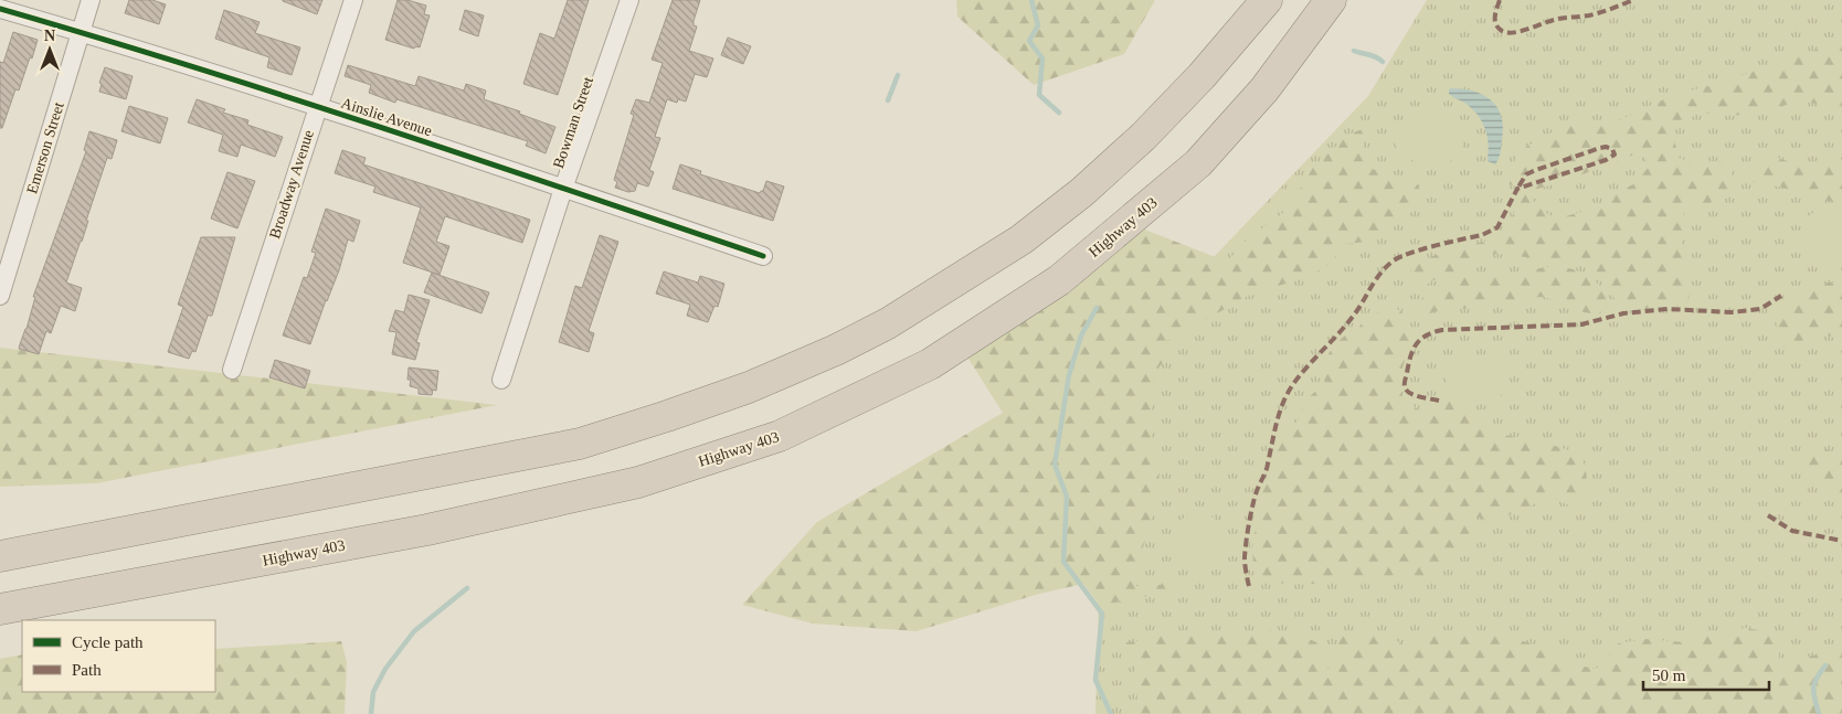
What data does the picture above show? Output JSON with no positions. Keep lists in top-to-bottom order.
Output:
{
  "streets": {
    "highway": ["Highway 403"],
    "street": [
      "Ainslie Avenue",
      "Bowman Street",
      "Emerson Street",
      "Broadway Avenue"
    ]
  },
  "crossings": [
    ["Ainslie Avenue", "Bowman Street"],
    ["Ainslie Avenue", "Emerson Street"],
    ["Ainslie Avenue", "Broadway Avenue"]
  ],
  "legend": ["Cycle path", "Path"],
  "scale_bar": "50 m",
  "north": "top"
}
